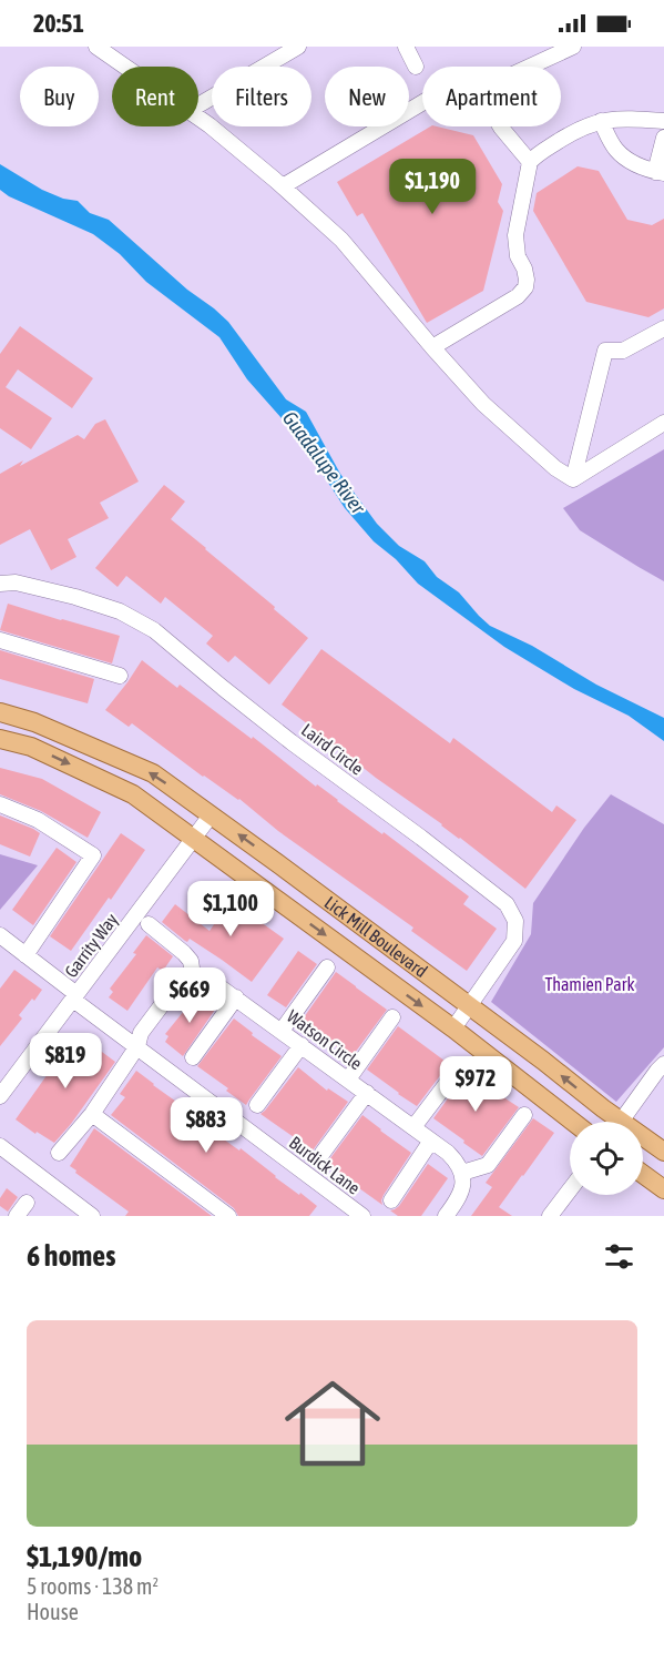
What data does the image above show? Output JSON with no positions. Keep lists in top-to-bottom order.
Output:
{
  "streets": {
    "main road": ["Lick Mill Boulevard"],
    "street": [
      "Laird Circle",
      "Garrity Way",
      "Watson Circle",
      "Burdick Lane"
    ]
  },
  "crossings": [
    ["Laird Circle", "Lick Mill Boulevard"],
    ["Lick Mill Boulevard", "Garrity Way"],
    ["Garrity Way", "Burdick Lane"]
  ],
  "water": ["Guadalupe River"],
  "parks": ["Thamien Park"],
  "page": {
    "status": "20:51",
    "chip": [
      "Buy",
      "Rent",
      "Filters",
      "New",
      "Apartment"
    ],
    "price": [
      "$1,190",
      "$1,100",
      "$669",
      "$819",
      "$972",
      "$883"
    ],
    "heading": "6 homes",
    "list": [
      {
        "name": "$1,190/mo",
        "note": "5 rooms · 138 m² · House"
      }
    ]
  }
}
